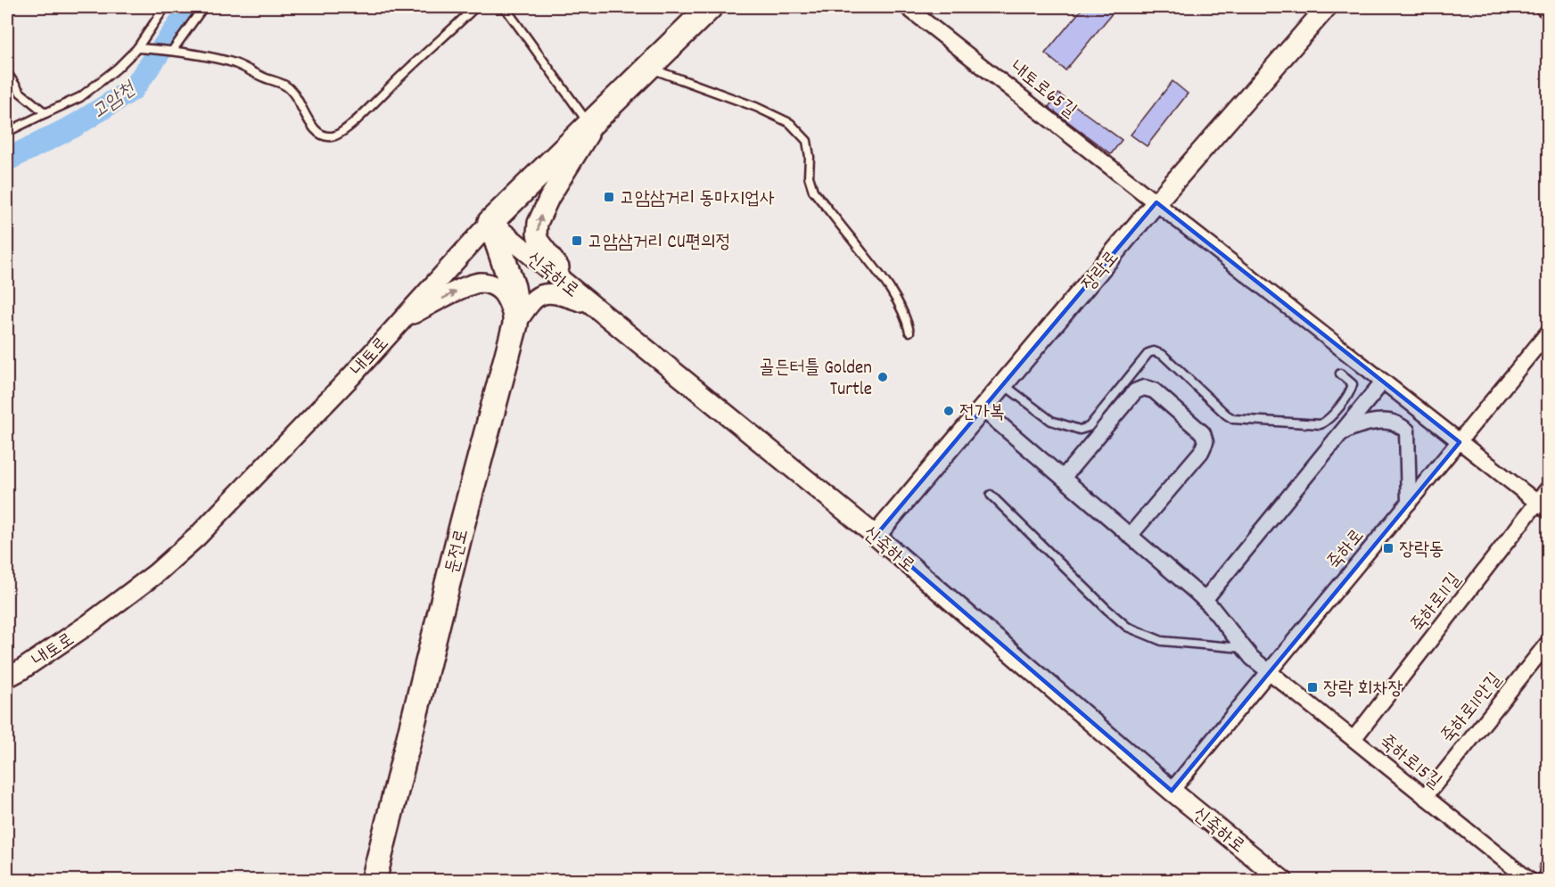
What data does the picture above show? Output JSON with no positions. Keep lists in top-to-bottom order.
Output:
{
  "streets": {
    "main road": ["내토로", "둔전로"],
    "street": [
      "내토로65길",
      "장락로",
      "신죽하로",
      "죽하로",
      "죽하로11길",
      "죽하로11안길",
      "죽하로15길"
    ]
  },
  "crossings": [
    ["내토로65길", "장락로"],
    ["내토로65길", "죽하로"],
    ["내토로65길", "죽하로11길"],
    ["장락로", "신죽하로"],
    ["장락로", "죽하로15길"],
    ["신죽하로", "내토로"],
    ["신죽하로", "죽하로"],
    ["신죽하로", "둔전로"],
    ["내토로", "둔전로"],
    ["죽하로", "죽하로15길"],
    ["죽하로11길", "죽하로15길"],
    ["죽하로11안길", "죽하로15길"]
  ],
  "water": ["고암천"],
  "places": {
    "transit": [
      "고암삼거리 동마지업사",
      "고암삼거리 CU편의정",
      "장락동",
      "장락 회차장"
    ],
    "other": ["골든터틀 Golden Turtle", "전가복"]
  }
}
